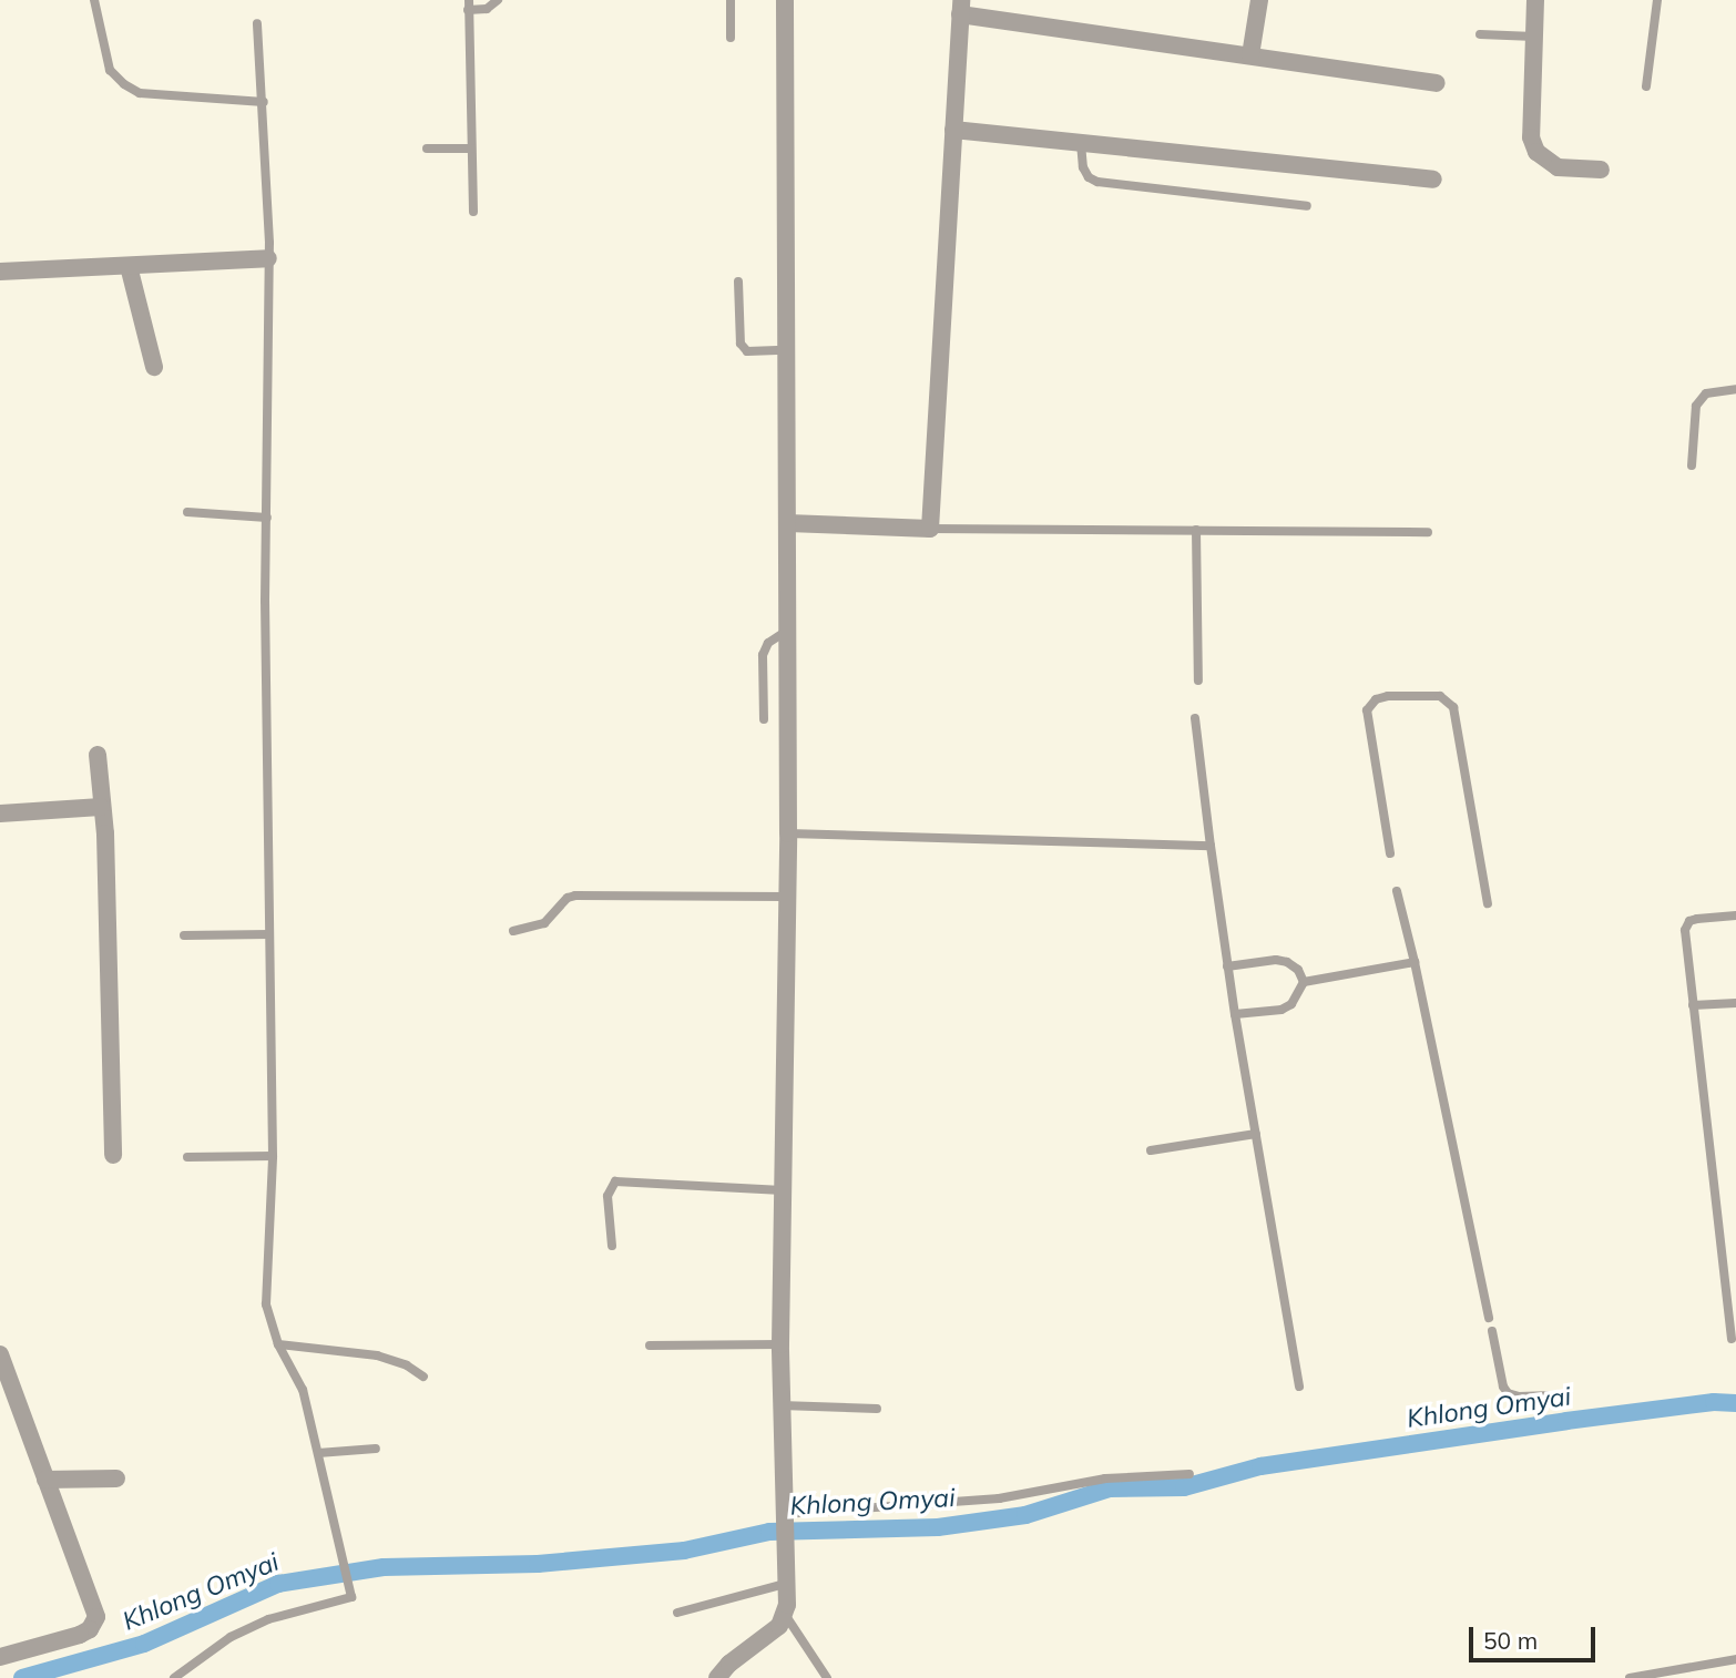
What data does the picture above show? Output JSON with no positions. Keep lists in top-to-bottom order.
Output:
{
  "water": ["Khlong Omyai"],
  "scale_bar": "50 m"
}
